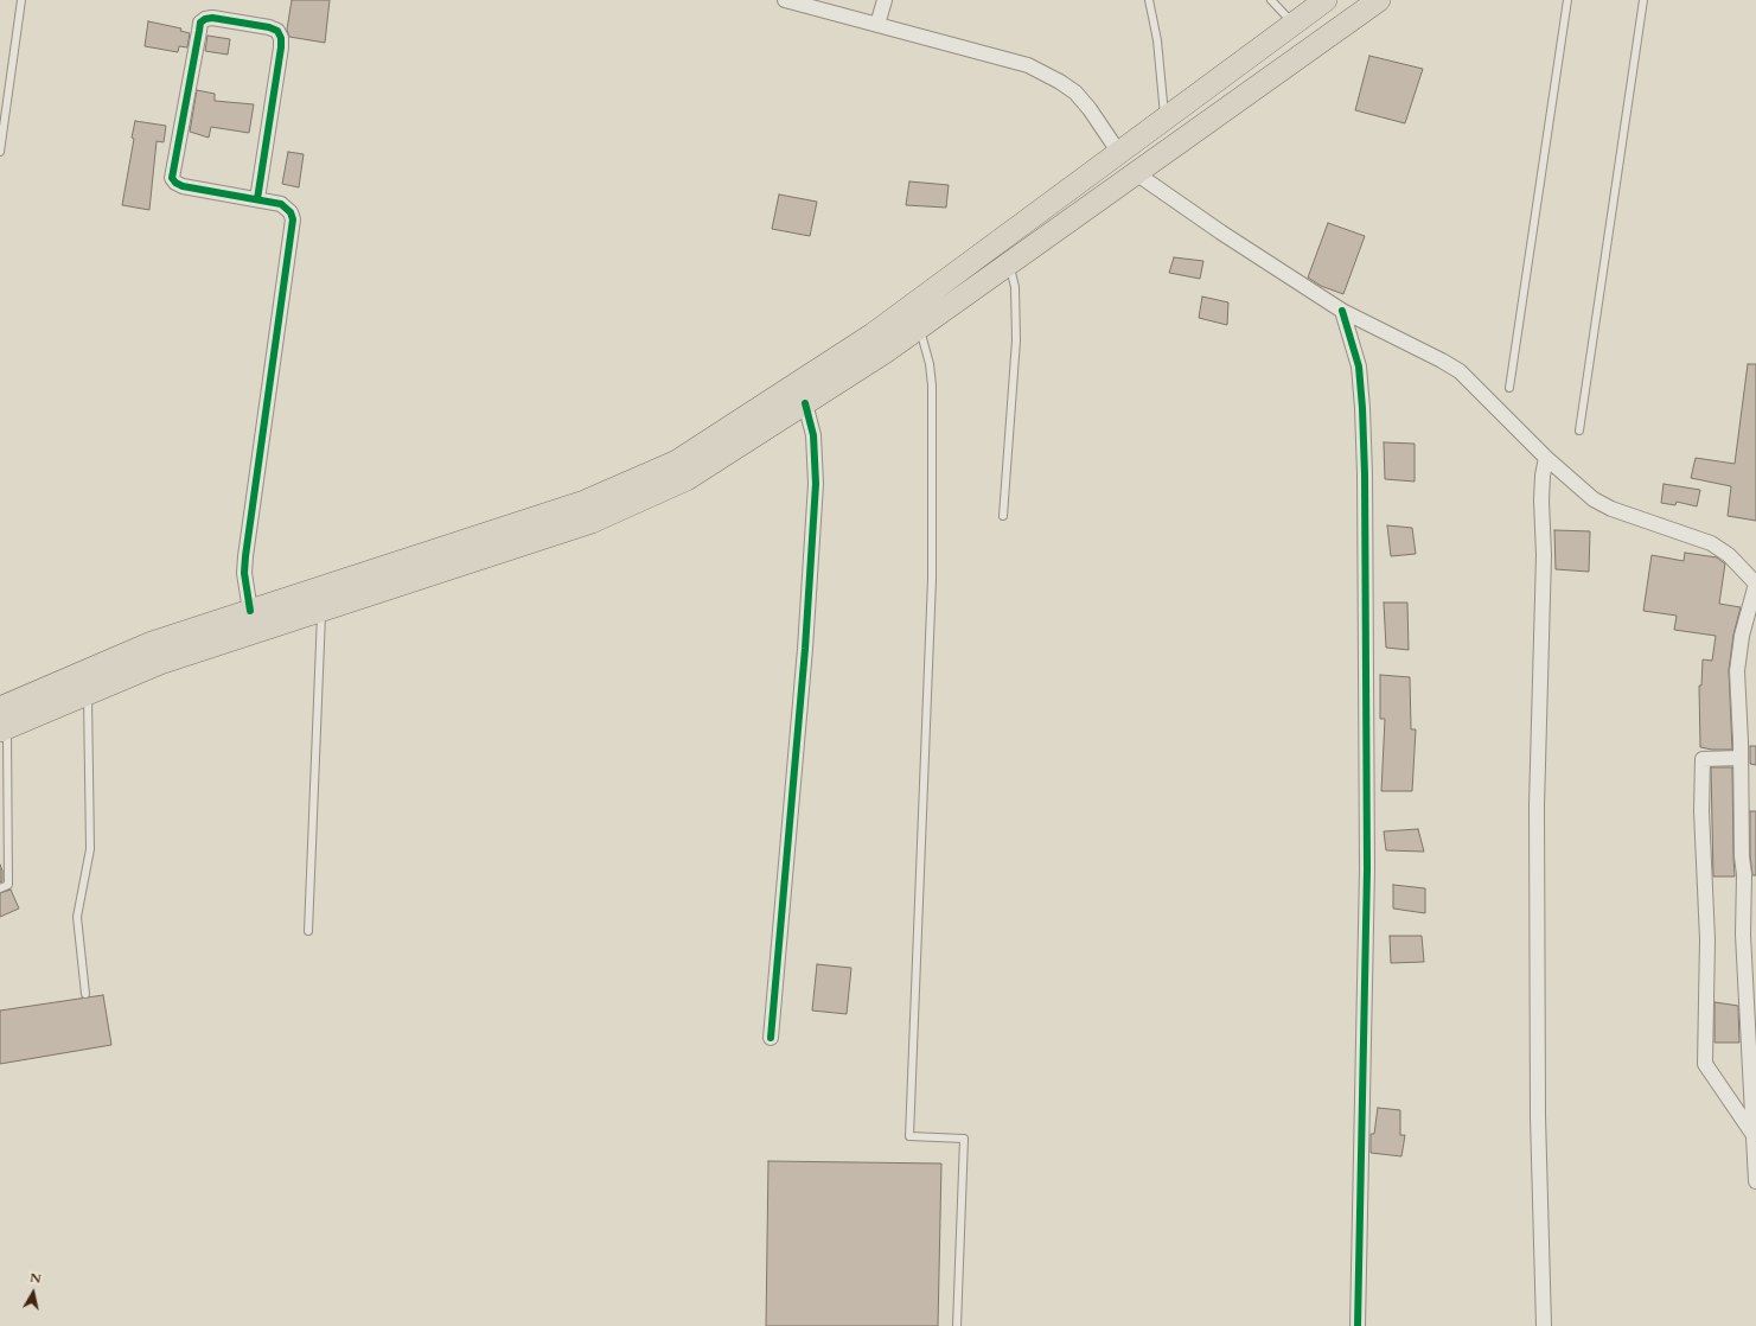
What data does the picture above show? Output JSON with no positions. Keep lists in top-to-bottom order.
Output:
{
  "north": "top"
}
